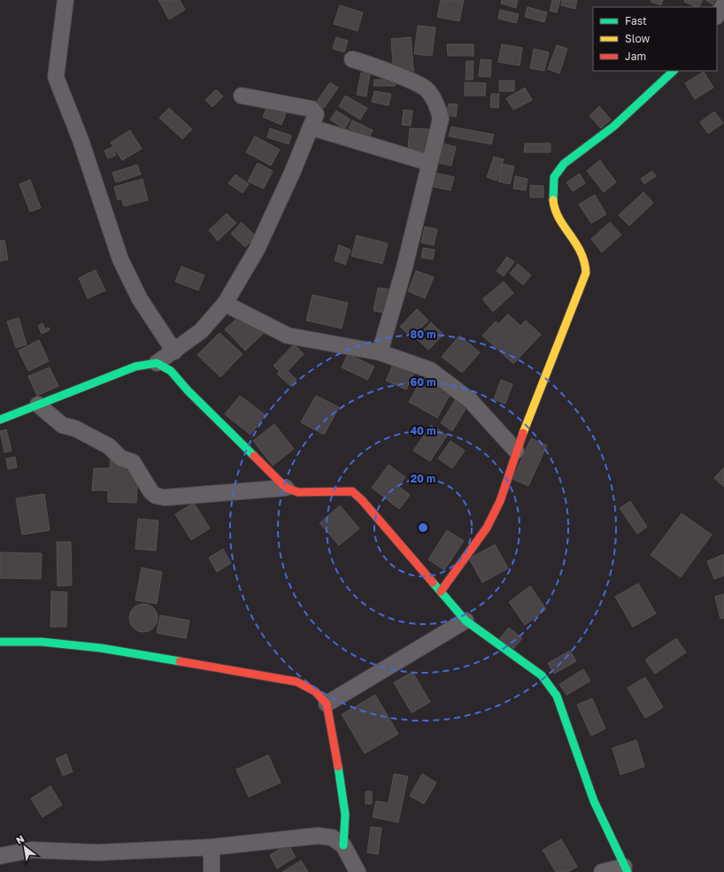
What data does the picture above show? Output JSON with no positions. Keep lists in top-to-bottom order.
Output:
{
  "legend": ["Fast", "Slow", "Jam"],
  "north": "top left",
  "rings": [
    "80 m",
    "60 m",
    "40 m",
    "20 m"
  ]
}
